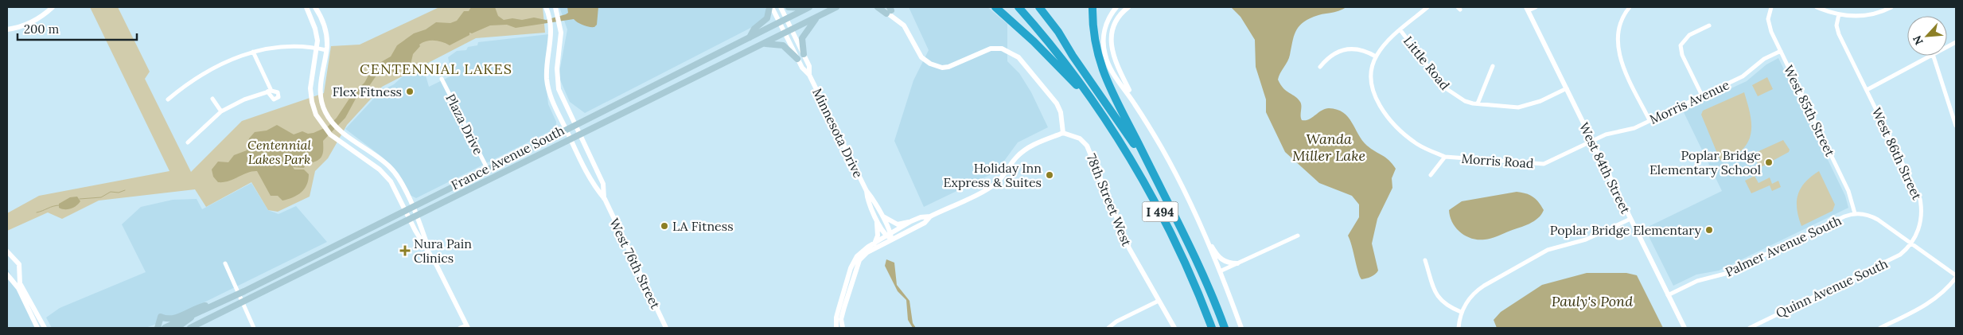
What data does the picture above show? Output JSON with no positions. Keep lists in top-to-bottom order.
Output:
{
  "streets": {
    "highway": ["I 494"],
    "main road": ["France Avenue South"],
    "street": [
      "Little Road",
      "Morris Avenue",
      "West 85th Street",
      "Plaza Drive",
      "Minnesota Drive",
      "West 86th Street",
      "Morris Road",
      "West 84th Street",
      "78th Street West",
      "Palmer Avenue South",
      "West 76th Street",
      "Quinn Avenue South"
    ]
  },
  "crossings": [
    ["Little Road", "West 84th Street"],
    ["Morris Avenue", "West 85th Street"],
    ["Morris Avenue", "Morris Road"],
    ["Morris Avenue", "West 84th Street"],
    ["West 85th Street", "Palmer Avenue South"],
    ["Plaza Drive", "France Avenue South"],
    ["Minnesota Drive", "France Avenue South"],
    ["West 86th Street", "Quinn Avenue South"],
    ["France Avenue South", "West 76th Street"],
    ["Morris Road", "West 84th Street"],
    ["West 84th Street", "Palmer Avenue South"]
  ],
  "districts": ["CENTENNIAL LAKES"],
  "water": ["Wanda Miller Lake", "Pauly's Pond"],
  "parks": ["Centennial Lakes Park"],
  "places": {
    "other": [
      "Flex Fitness",
      "Poplar Bridge Elementary School",
      "Holiday Inn Express & Suites",
      "LA Fitness",
      "Poplar Bridge Elementary"
    ],
    "health": ["Nura Pain Clinics"]
  },
  "scale_bar": "200 m",
  "north": "bottom left"
}
